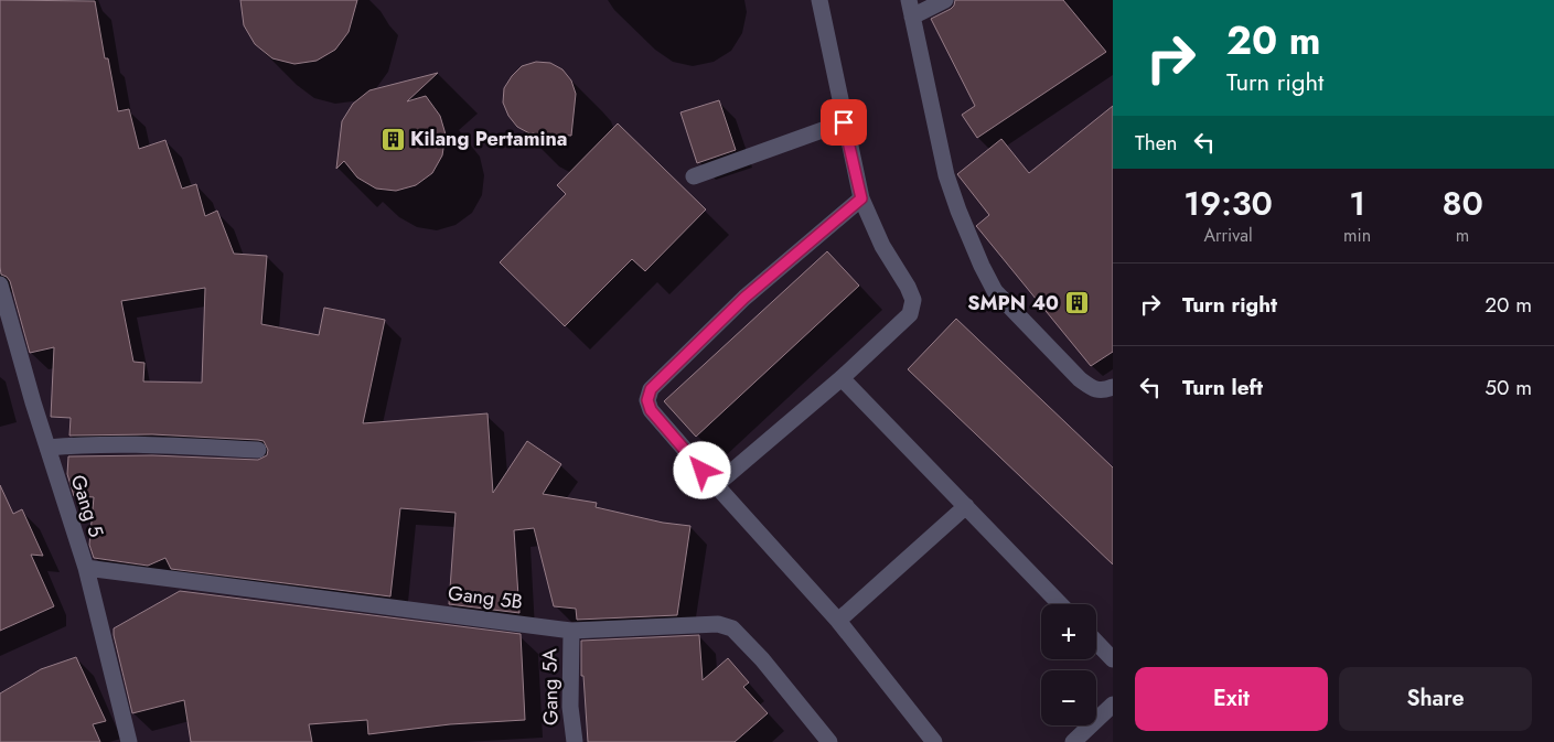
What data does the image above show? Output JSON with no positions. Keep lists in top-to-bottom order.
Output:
{
  "streets": {
    "street": ["Gang 5", "Gang 5B", "Gang 5A"]
  },
  "crossings": [
    ["Gang 5", "Gang 5B"],
    ["Gang 5B", "Gang 5A"]
  ],
  "places": {
    "building": ["Kilang Pertamina", "SMPN 40"]
  },
  "page": {
    "turn": ["20 m", "Turn right"],
    "then": "Then",
    "eta": [
      "19:30",
      "Arrival",
      "1",
      "min",
      "80",
      "m"
    ],
    "list": [
      {
        "name": "Turn right",
        "value": "20 m"
      },
      {
        "name": "Turn left",
        "value": "50 m"
      }
    ],
    "map_buttons": ["+", "−"],
    "buttons": ["Exit", "Share"]
  }
}
